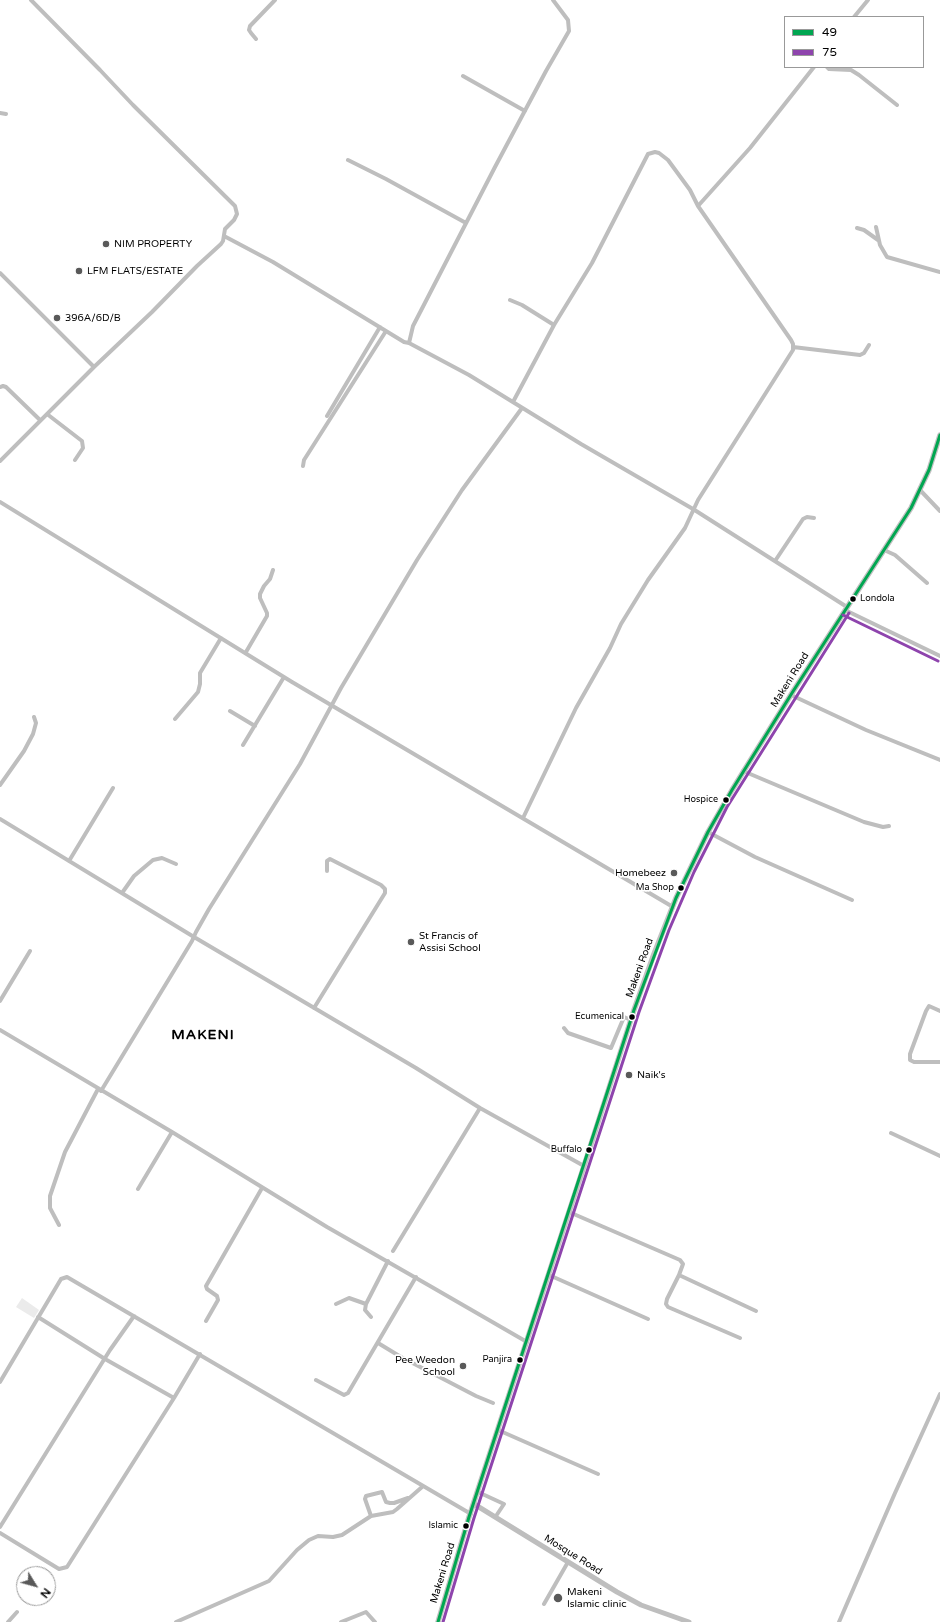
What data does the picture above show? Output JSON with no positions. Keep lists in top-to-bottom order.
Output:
{
  "streets": {
    "main road": ["Makeni Road"],
    "street": ["Mosque Road"]
  },
  "crossings": [
    ["Makeni Road", "Mosque Road"]
  ],
  "districts": ["MAKENI"],
  "places": [
    "NIM PROPERTY",
    "LFM FLATS/ESTATE",
    "396A/6D/B",
    "Londola",
    "Hospice",
    "Homebeez",
    "Ma Shop",
    "St Francis of Assisi School",
    "Ecumenical",
    "Naik's",
    "Buffalo",
    "Panjira",
    "Pee Weedon School",
    "Islamic",
    "Makeni Islamic clinic"
  ],
  "lines": ["transit line 49", "transit line 75"],
  "legend": ["49", "75"],
  "north": "bottom right"
}
